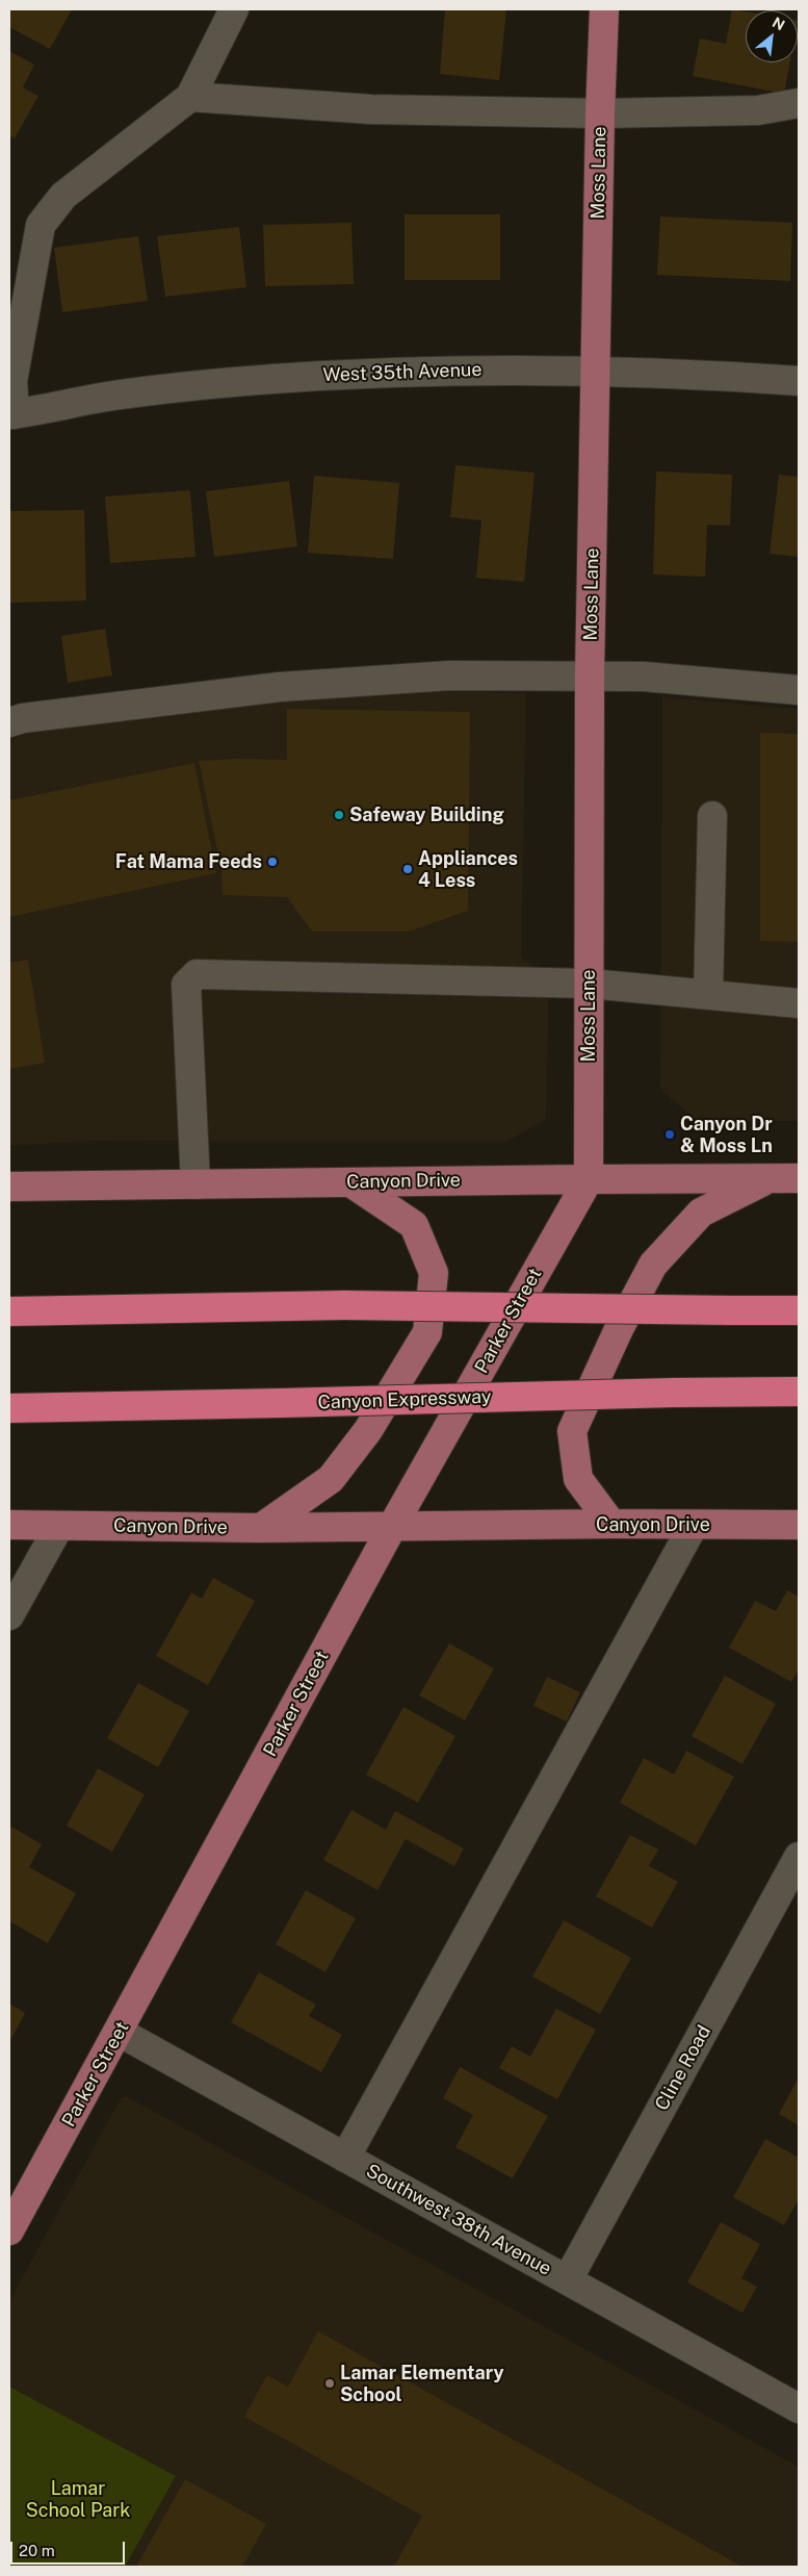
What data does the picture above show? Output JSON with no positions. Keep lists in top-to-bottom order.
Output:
{
  "streets": {
    "highway": ["Canyon Expressway"],
    "main road": ["Moss Lane", "Canyon Drive", "Parker Street"],
    "street": ["West 35th Avenue", "Cline Road", "Southwest 38th Avenue"]
  },
  "crossings": [
    ["Moss Lane", "West 35th Avenue"],
    ["Moss Lane", "Canyon Drive"],
    ["Moss Lane", "Parker Street"],
    ["Canyon Drive", "Parker Street"],
    ["Parker Street", "Southwest 38th Avenue"],
    ["Cline Road", "Southwest 38th Avenue"]
  ],
  "parks": ["Lamar School Park"],
  "places": [
    "Safeway Building",
    "Fat Mama Feeds",
    "Appliances 4 Less",
    "Canyon Dr & Moss Ln",
    "Lamar Elementary School"
  ],
  "scale_bar": "20 m",
  "north": "top right"
}
